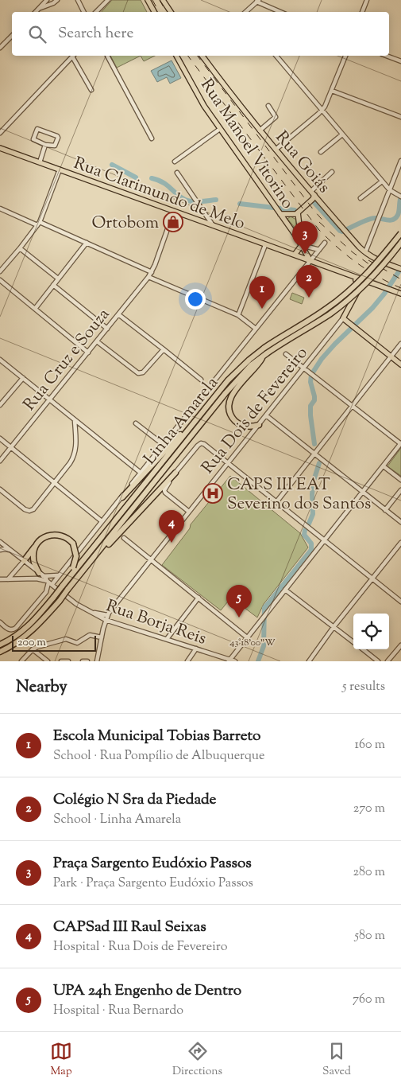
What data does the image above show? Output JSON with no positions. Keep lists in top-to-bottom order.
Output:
{
  "streets": {
    "highway": ["Linha Amarela"],
    "main road": [
      "Rua Manoel Vitorino",
      "Rua Goiás",
      "Rua Clarimundo de Melo",
      "Rua Dois de Fevereiro"
    ],
    "street": ["Rua Cruz e Souza", "Rua Borja Reis"]
  },
  "crossings": [
    ["Rua Manoel Vitorino", "Rua Clarimundo de Melo"],
    ["Rua Clarimundo de Melo", "Rua Cruz e Souza"],
    ["Rua Dois de Fevereiro", "Rua Borja Reis"]
  ],
  "places": {
    "shop": ["Ortobom"],
    "hospital": ["CAPS III EAT Severino dos Santos"]
  },
  "scale_bar": "200 m",
  "page": {
    "search": "Search here",
    "pins": [
      "3",
      "2",
      "1",
      "4",
      "5"
    ],
    "scale": "200 m",
    "heading": ["Nearby", "5 results"],
    "list": [
      {
        "mark": "1",
        "name": "Escola Municipal Tobias Barreto",
        "note": "School · Rua Pompílio de Albuquerque",
        "value": "160 m"
      },
      {
        "mark": "2",
        "name": "Colégio N Sra da Piedade",
        "note": "School · Linha Amarela",
        "value": "270 m"
      },
      {
        "mark": "3",
        "name": "Praça Sargento Eudóxio Passos",
        "note": "Park · Praça Sargento Eudóxio Passos",
        "value": "280 m"
      },
      {
        "mark": "4",
        "name": "CAPSad III Raul Seixas",
        "note": "Hospital · Rua Dois de Fevereiro",
        "value": "580 m"
      },
      {
        "mark": "5",
        "name": "UPA 24h Engenho de Dentro",
        "note": "Hospital · Rua Bernardo",
        "value": "760 m"
      }
    ],
    "nav": ["Map", "Directions", "Saved"]
  },
  "coordinates": ["43°18'00\"W"]
}
